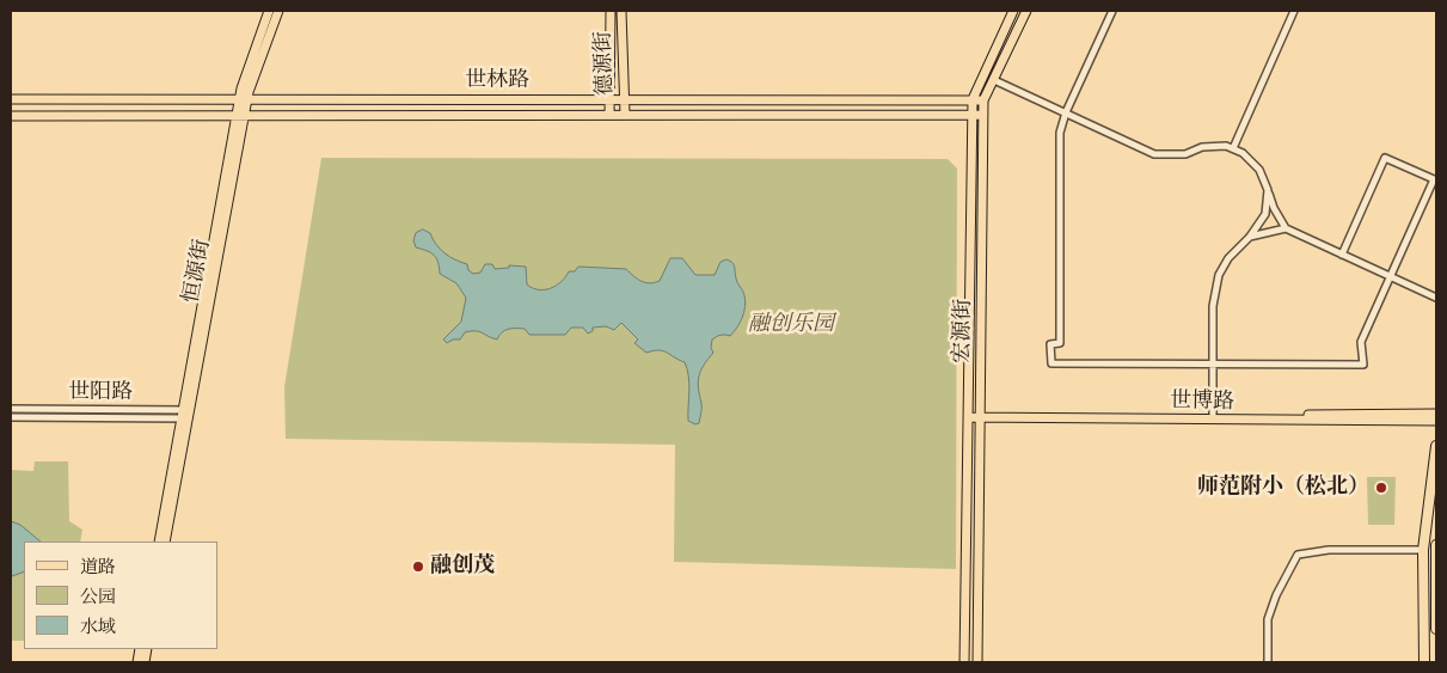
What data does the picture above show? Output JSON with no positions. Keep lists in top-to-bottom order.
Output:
{
  "streets": {
    "main road": [
      "德源街",
      "世林路",
      "恒源街",
      "宏源街",
      "世博路"
    ],
    "street": ["世阳路"]
  },
  "crossings": [
    ["德源街", "世林路"],
    ["世林路", "恒源街"],
    ["世林路", "宏源街"],
    ["恒源街", "世阳路"],
    ["宏源街", "世博路"]
  ],
  "parks": ["融创乐园"],
  "places": ["师范附小（松北）", "融创茂"],
  "legend": ["道路", "公园", "水域"]
}
